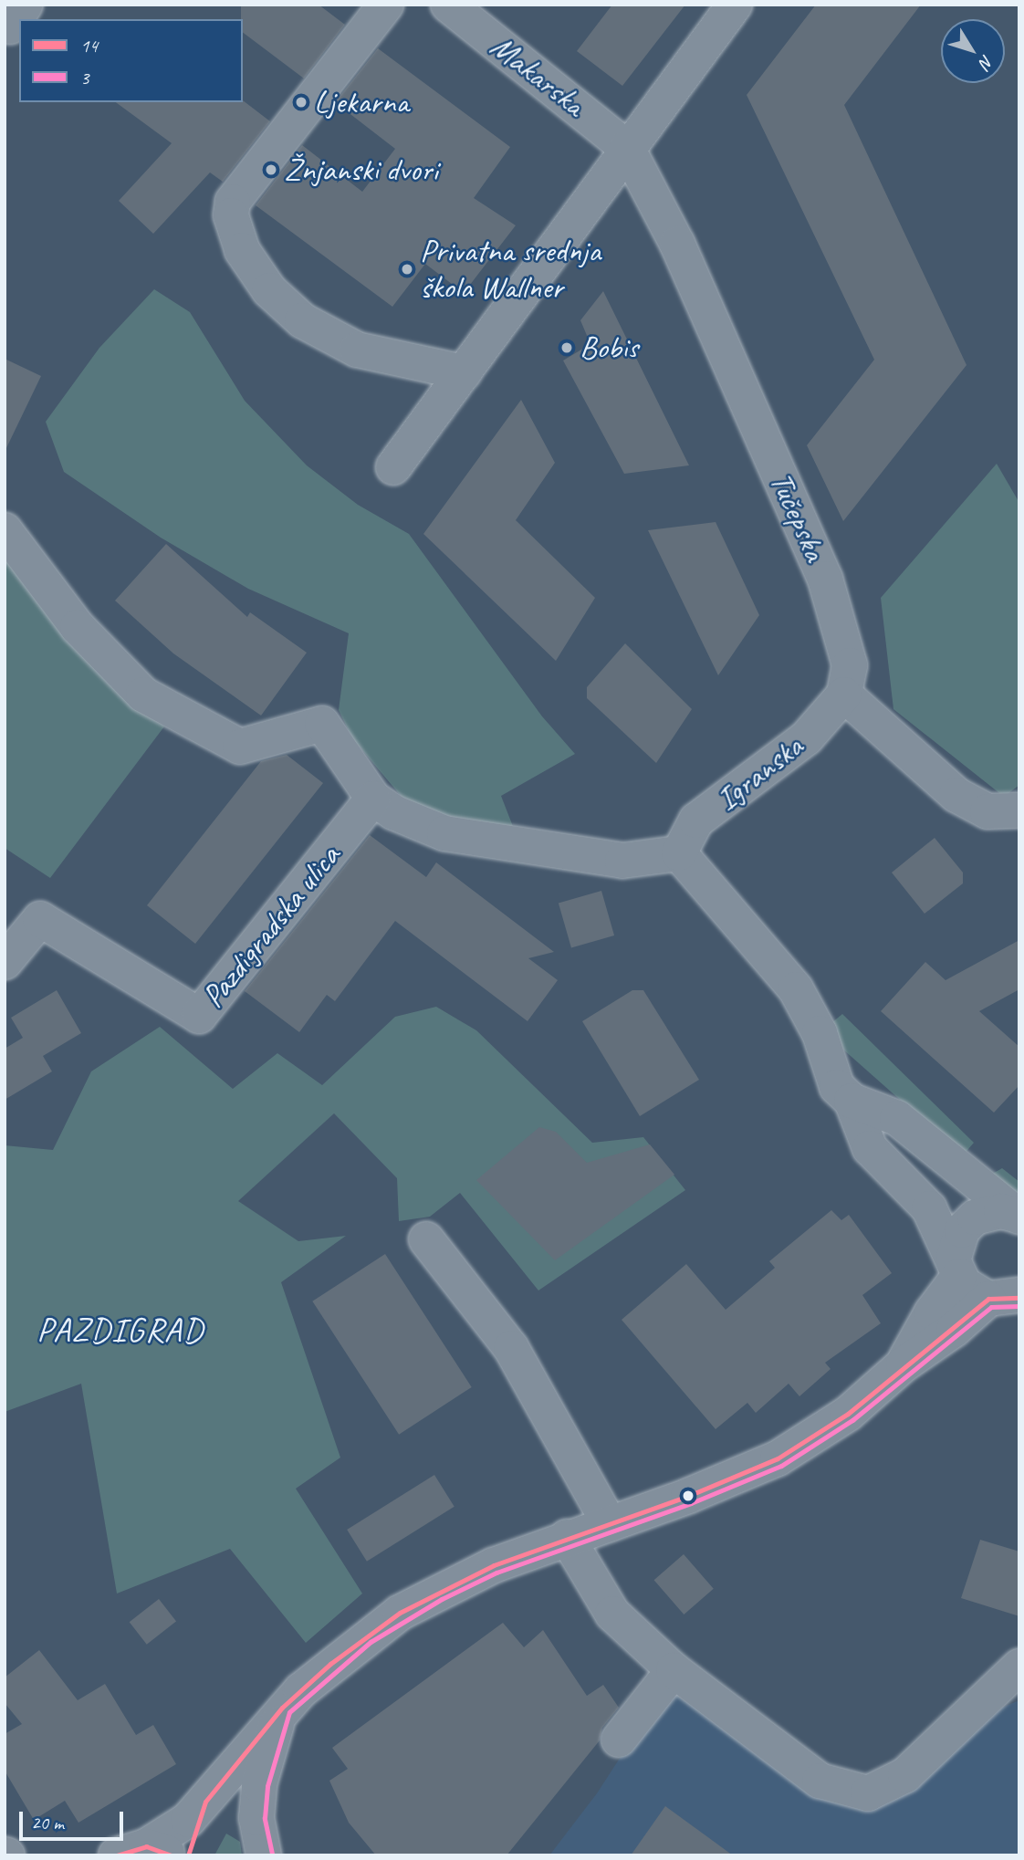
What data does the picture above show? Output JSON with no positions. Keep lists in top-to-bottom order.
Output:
{
  "streets": {
    "street": [
      "Makarska",
      "Tučepska",
      "Igranska",
      "Pazdigradska ulica"
    ]
  },
  "crossings": [
    ["Makarska", "Tučepska"],
    ["Tučepska", "Igranska"]
  ],
  "districts": ["PAZDIGRAD"],
  "places": [
    "Ljekarna",
    "Žnjanski dvori",
    "Privatna srednja škola Wallner",
    "Bobis"
  ],
  "lines": ["transit line 14", "transit line 3"],
  "legend": ["14", "3"],
  "scale_bar": "20 m",
  "north": "bottom right"
}
